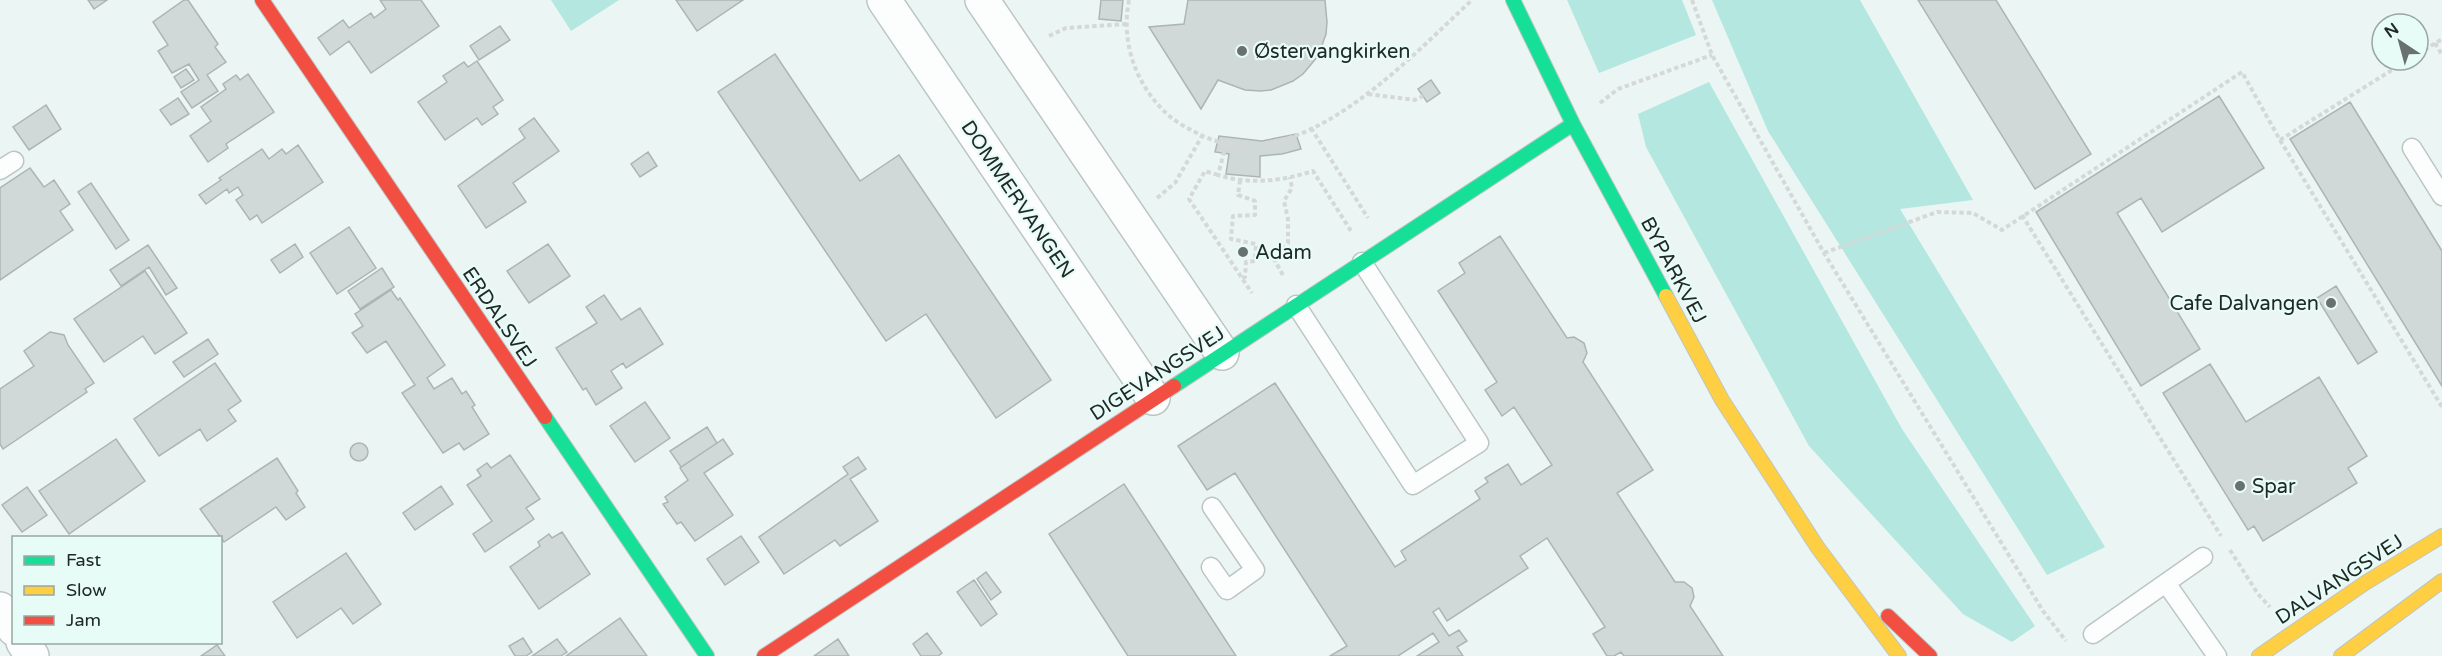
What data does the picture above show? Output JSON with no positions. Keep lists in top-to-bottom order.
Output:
{
  "streets": {
    "street": [
      "DOMMERVANGEN",
      "BYPARKVEJ",
      "ERDALSVEJ",
      "DIGEVANGSVEJ",
      "DALVANGSVEJ"
    ]
  },
  "crossings": [
    ["DOMMERVANGEN", "DIGEVANGSVEJ"],
    ["BYPARKVEJ", "DIGEVANGSVEJ"]
  ],
  "places": [
    "Østervangkirken",
    "Adam",
    "Cafe Dalvangen",
    "Spar"
  ],
  "legend": ["Fast", "Slow", "Jam"],
  "north": "top left"
}
